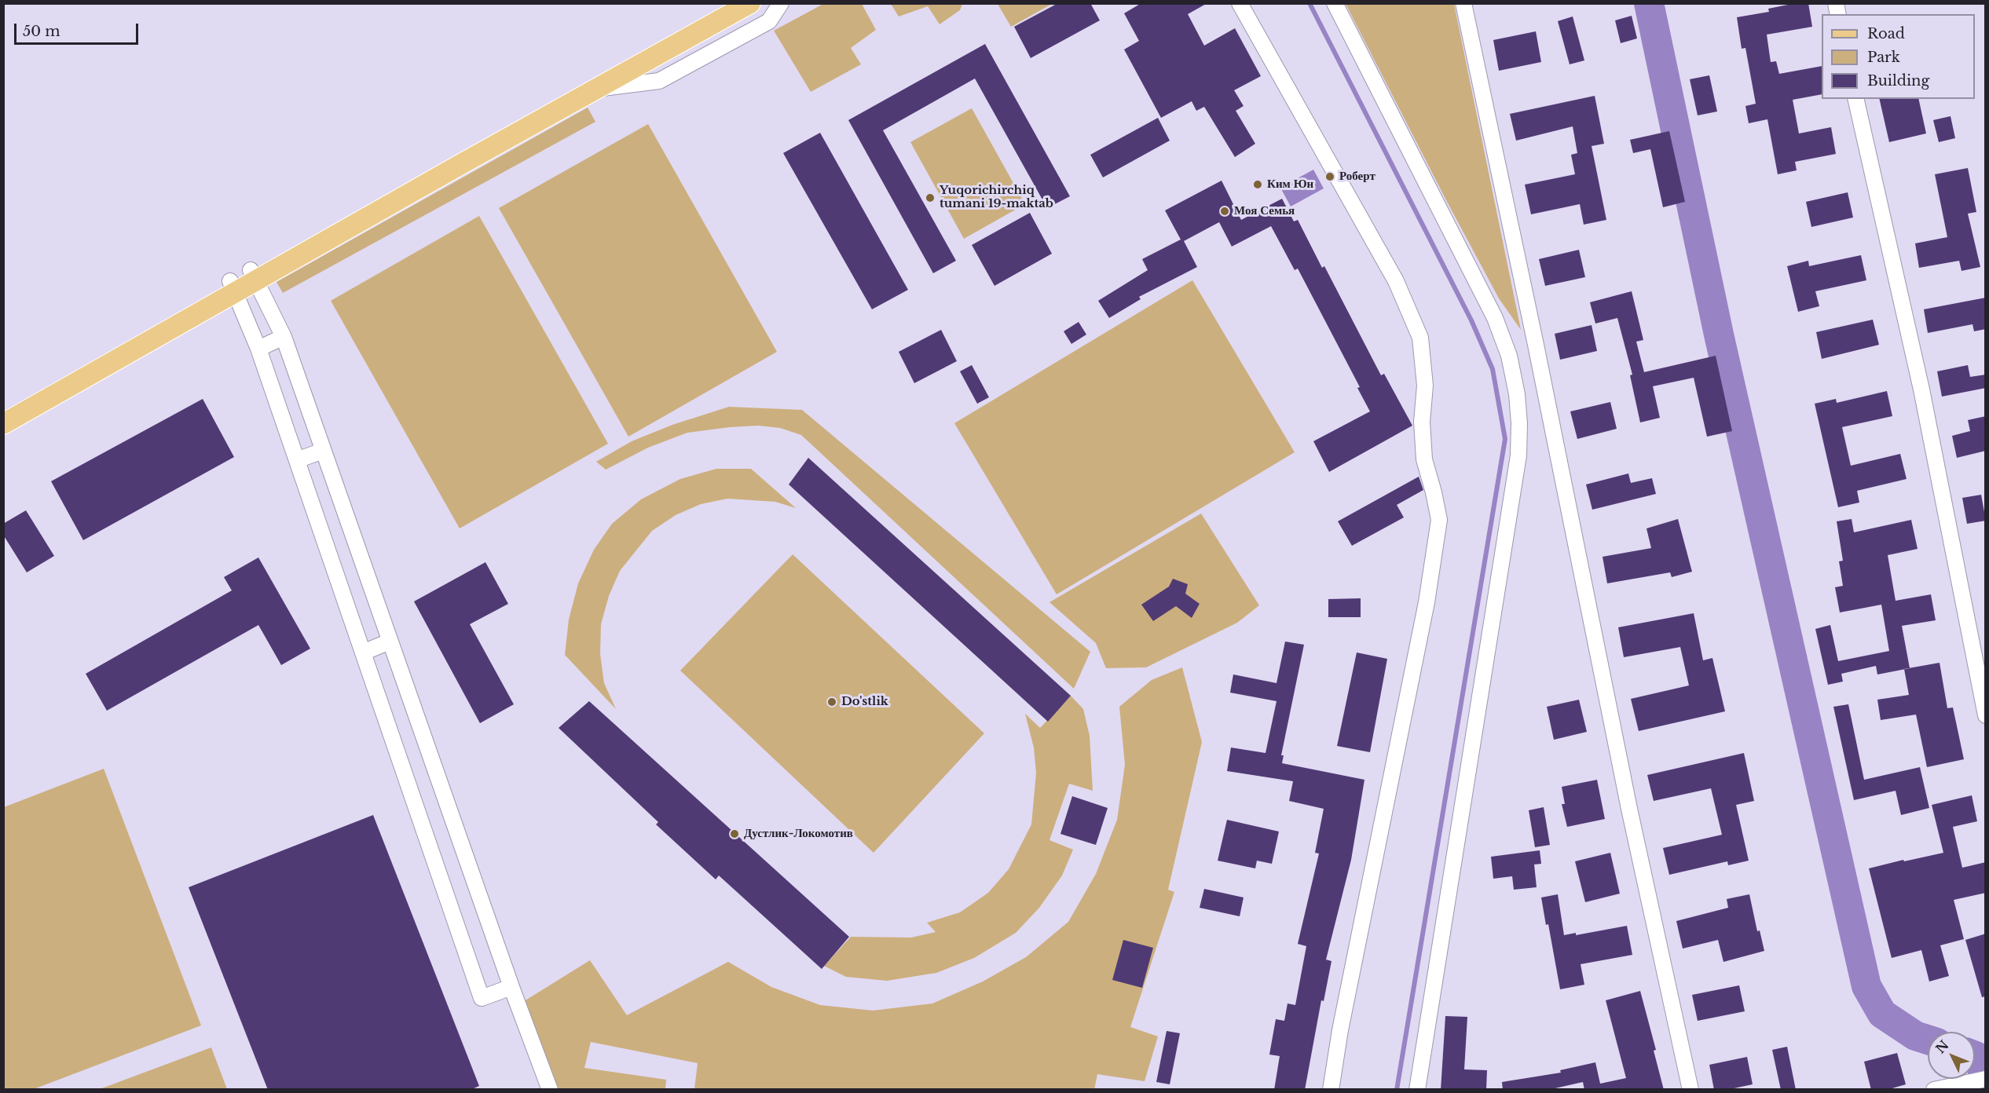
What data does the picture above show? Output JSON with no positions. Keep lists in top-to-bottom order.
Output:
{
  "places": [
    "Роберт",
    "Ким Юн",
    "Yuqorichirchiq tumani 19-maktab",
    "Моя Семья",
    "Do'stlik",
    "Дустлик-Локомотив"
  ],
  "legend": ["Road", "Park", "Building"],
  "scale_bar": "50 m",
  "north": "top left"
}
